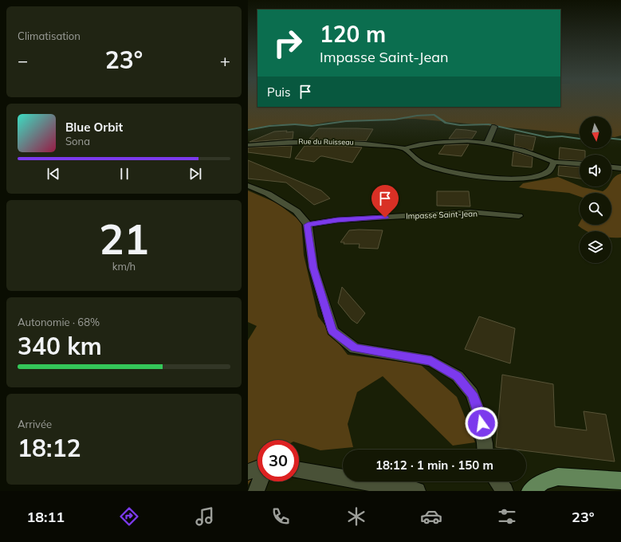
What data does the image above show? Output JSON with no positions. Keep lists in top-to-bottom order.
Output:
{
  "streets": {
    "street": ["Rue du Ruisseau", "Impasse Saint-Jean"]
  },
  "north": "bottom",
  "page": {
    "tile": [
      "Climatisation",
      ["21", "km/h"],
      ["Autonomie · 68%", "340 km"],
      ["Arrivée", "18:12"]
    ],
    "turn": ["120 m", "Impasse Saint-Jean"],
    "heat": ["−", "23°", "+"],
    "then": "Puis",
    "song": ["Blue Orbit", "Sona"],
    "limit": "30",
    "trip": "18:12 · 1 min · 150 m",
    "tabs": ["18:11", "23°"]
  }
}
